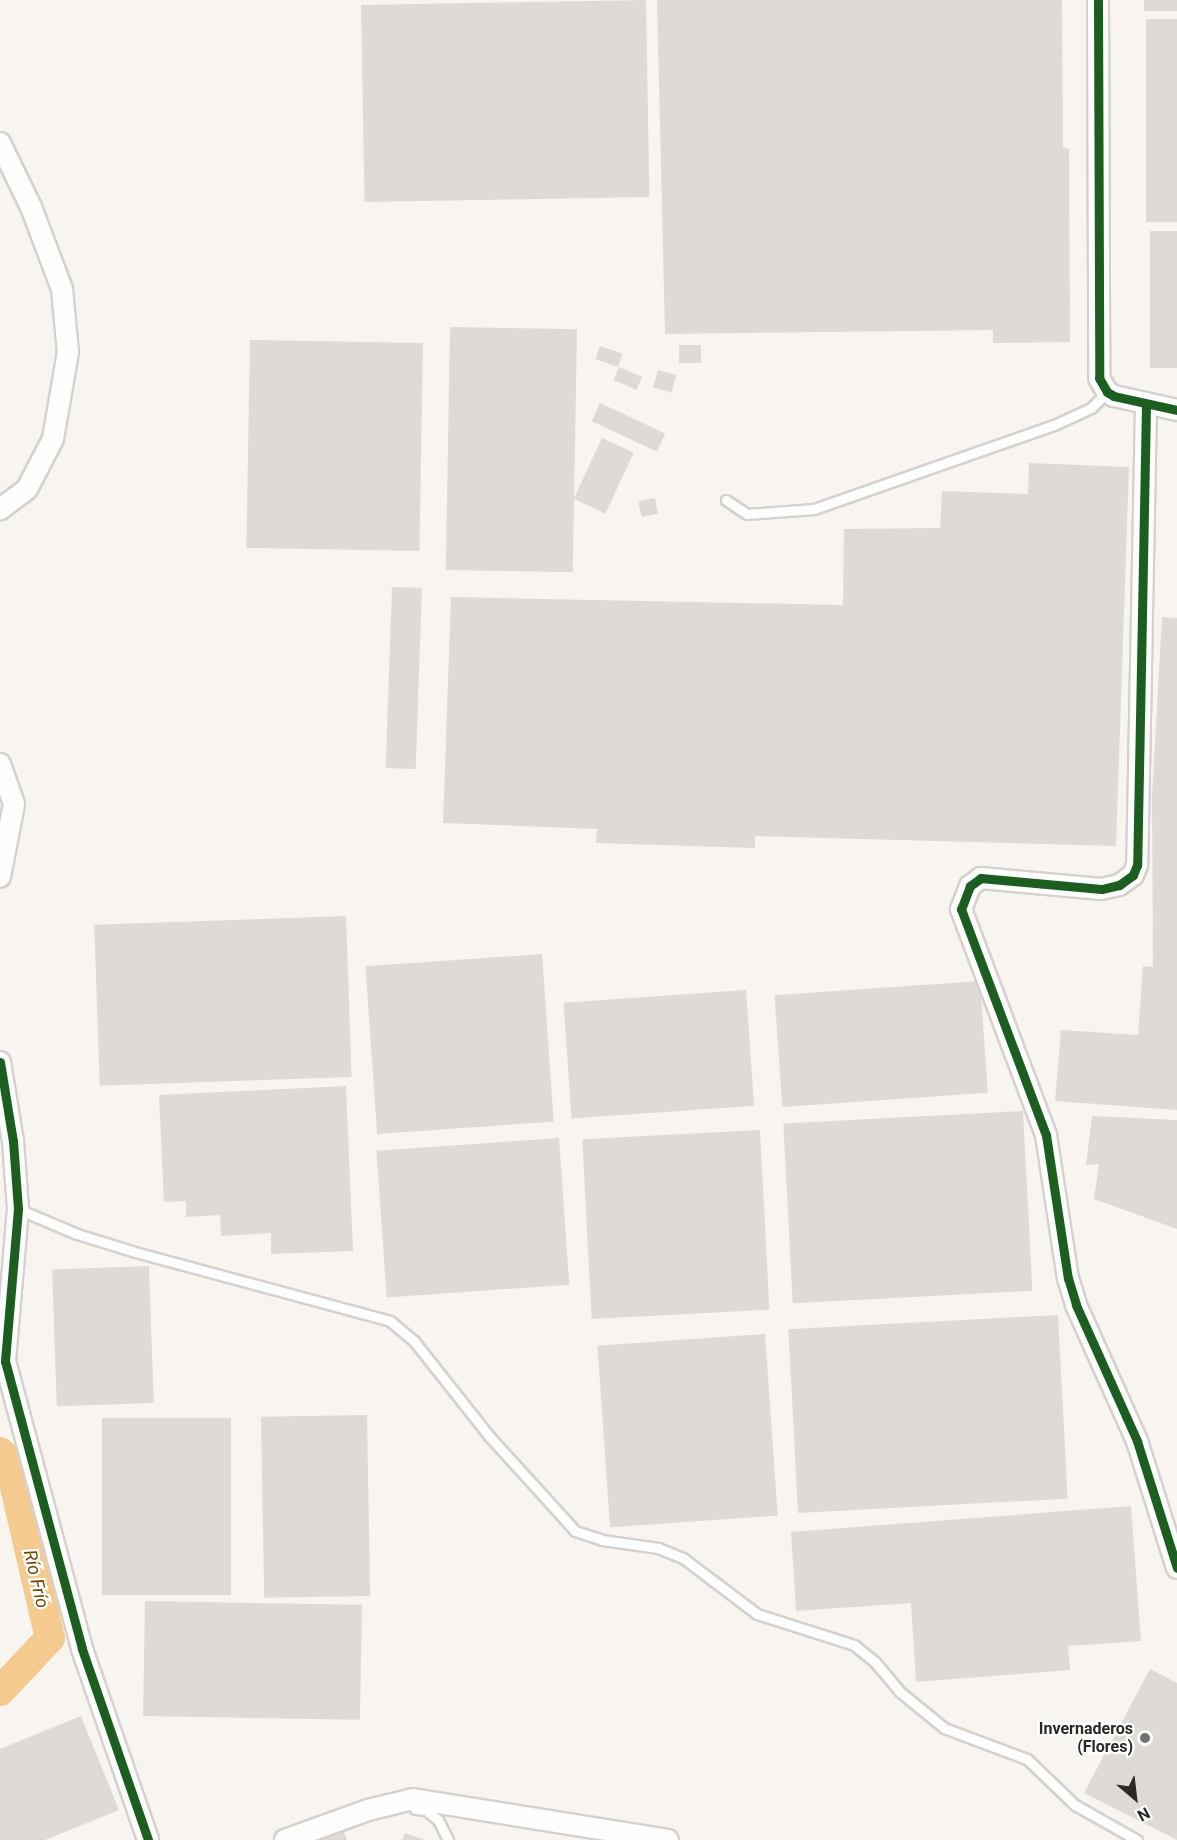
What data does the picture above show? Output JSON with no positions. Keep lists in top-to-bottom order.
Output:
{
  "water": ["Río Frío"],
  "places": ["Invernaderos (Flores)"],
  "north": "bottom right"
}
